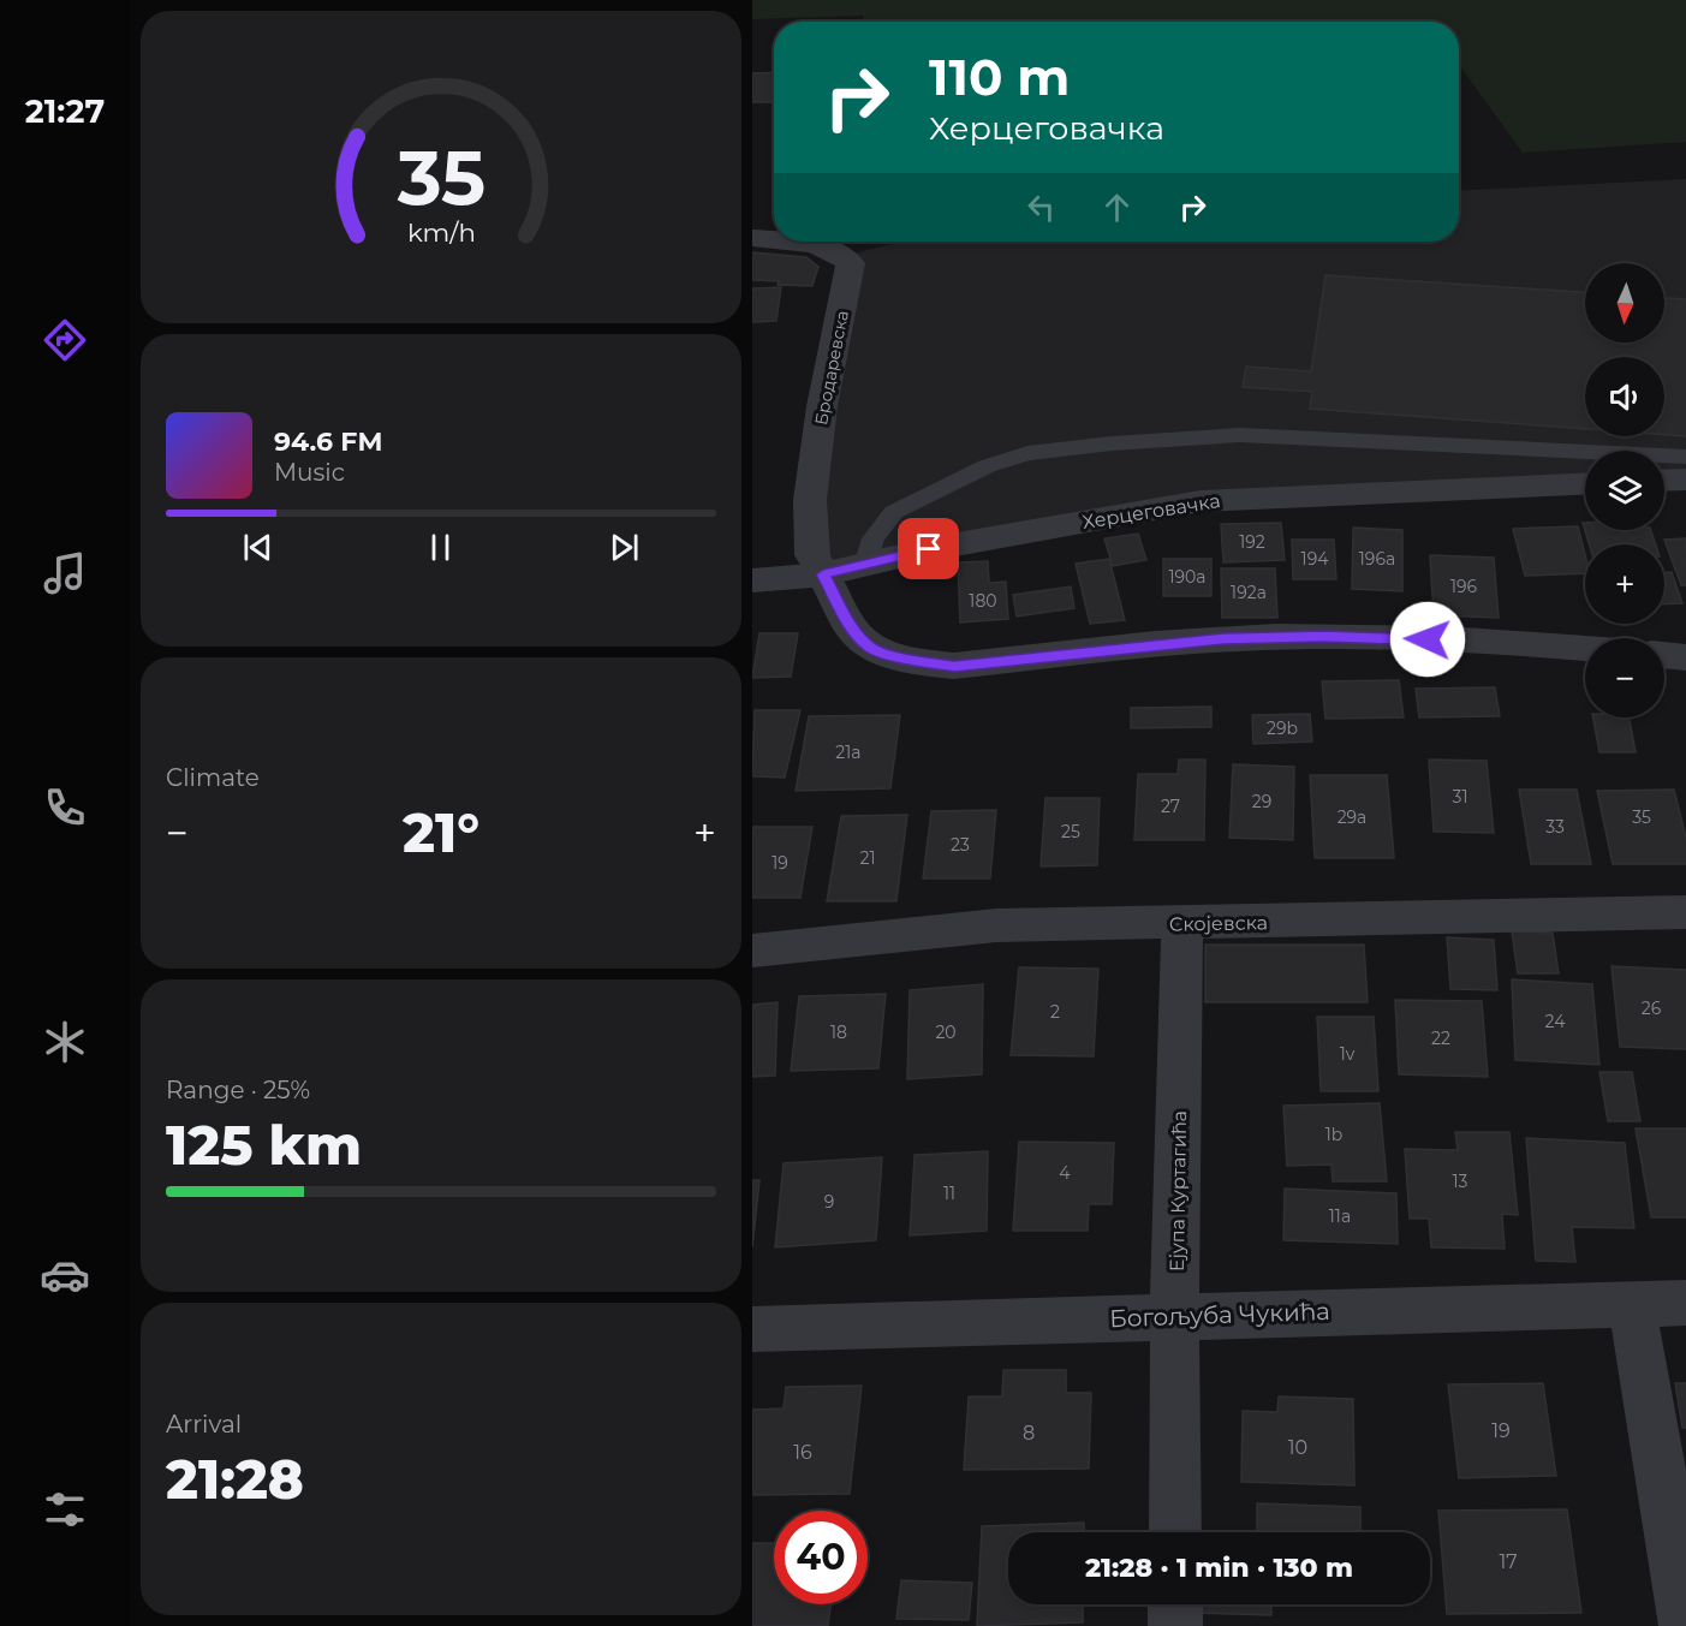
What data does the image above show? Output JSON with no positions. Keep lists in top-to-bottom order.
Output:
{
  "streets": {
    "street": [
      "Бродаревска",
      "Херцеговачка",
      "Скојевска",
      "Ејупа Куртагића",
      "Богољуба Чукића"
    ]
  },
  "crossings": [
    ["Бродаревска", "Херцеговачка"],
    ["Скојевска", "Ејупа Куртагића"],
    ["Ејупа Куртагића", "Богољуба Чукића"]
  ],
  "house_numbers": [
    "192",
    "194",
    "196a",
    "190a",
    "196",
    "192a",
    "180",
    "29b",
    "21a",
    "31",
    "29",
    "27",
    "29a",
    "35",
    "33",
    "25",
    "23",
    "21",
    "19",
    "26",
    "2",
    "24",
    "18",
    "20",
    "22",
    "1v",
    "1b",
    "4",
    "13",
    "11",
    "9",
    "11a",
    "19",
    "8",
    "10",
    "16",
    "17"
  ],
  "north": "bottom",
  "page": {
    "tabs": "21:27",
    "turn": ["110 m", "Херцеговачка"],
    "map_buttons": ["+", "−"],
    "song": ["94.6 FM", "Music"],
    "tile": [
      "Climate",
      ["Range · 25%", "125 km"],
      ["Arrival", "21:28"]
    ],
    "heat": ["−", "21°", "+"],
    "limit": "40",
    "trip": "21:28 · 1 min · 130 m",
    "gauge": ["35", "km/h"]
  }
}
